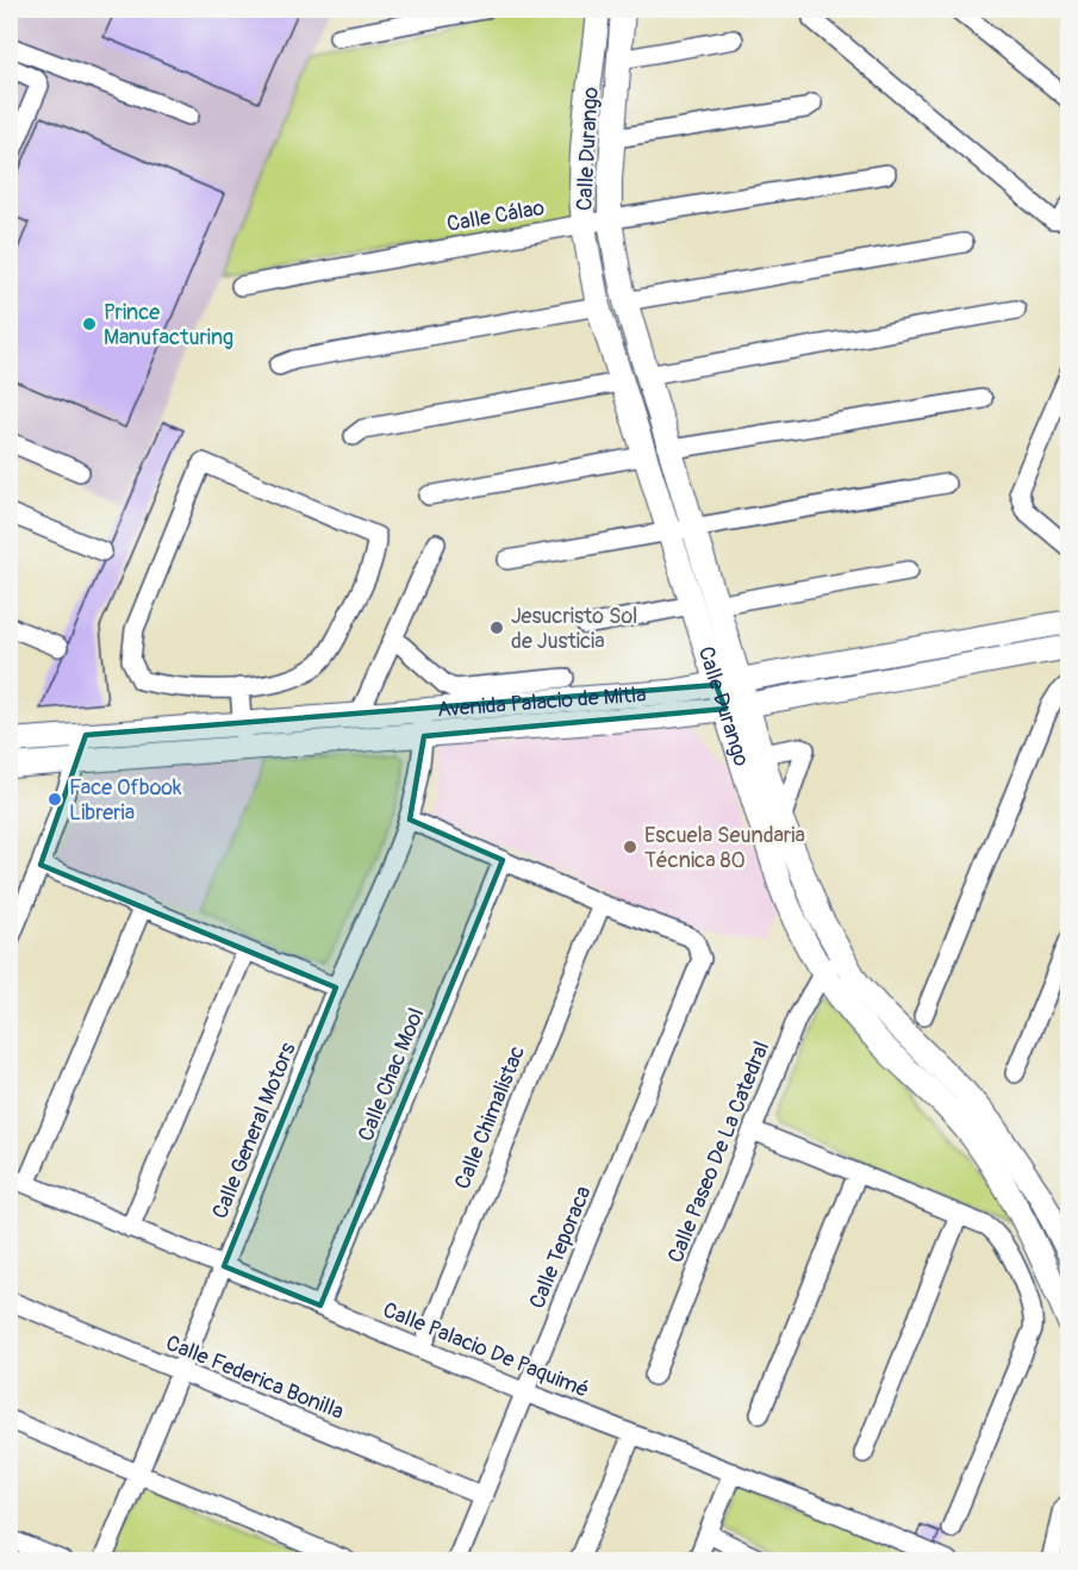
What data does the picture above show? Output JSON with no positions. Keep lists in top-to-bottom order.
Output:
{
  "streets": {
    "main road": ["Calle Durango", "Avenida Palacio de Mitla"],
    "street": [
      "Calle Cálao",
      "Calle Chac Mool",
      "Calle Chimalistac",
      "Calle General Motors",
      "Calle Paseo De La Catedral",
      "Calle Teporaca",
      "Calle Palacio De Paquimé",
      "Calle Federica Bonilla"
    ]
  },
  "crossings": [
    ["Calle Durango", "Calle Cálao"],
    ["Calle Durango", "Avenida Palacio de Mitla"],
    ["Calle Durango", "Calle Paseo De La Catedral"],
    ["Avenida Palacio de Mitla", "Calle General Motors"],
    ["Calle Chac Mool", "Calle Palacio De Paquimé"],
    ["Calle Chimalistac", "Calle Teporaca"],
    ["Calle Chimalistac", "Calle Palacio De Paquimé"],
    ["Calle General Motors", "Calle Palacio De Paquimé"],
    ["Calle General Motors", "Calle Federica Bonilla"],
    ["Calle Teporaca", "Calle Palacio De Paquimé"],
    ["Calle Teporaca", "Calle Federica Bonilla"]
  ],
  "places": [
    "Prince Manufacturing",
    "Jesucristo Sol de Justicia",
    "Face Ofbook Libreria",
    "Escuela Seundaria Técnica 80"
  ]
}
